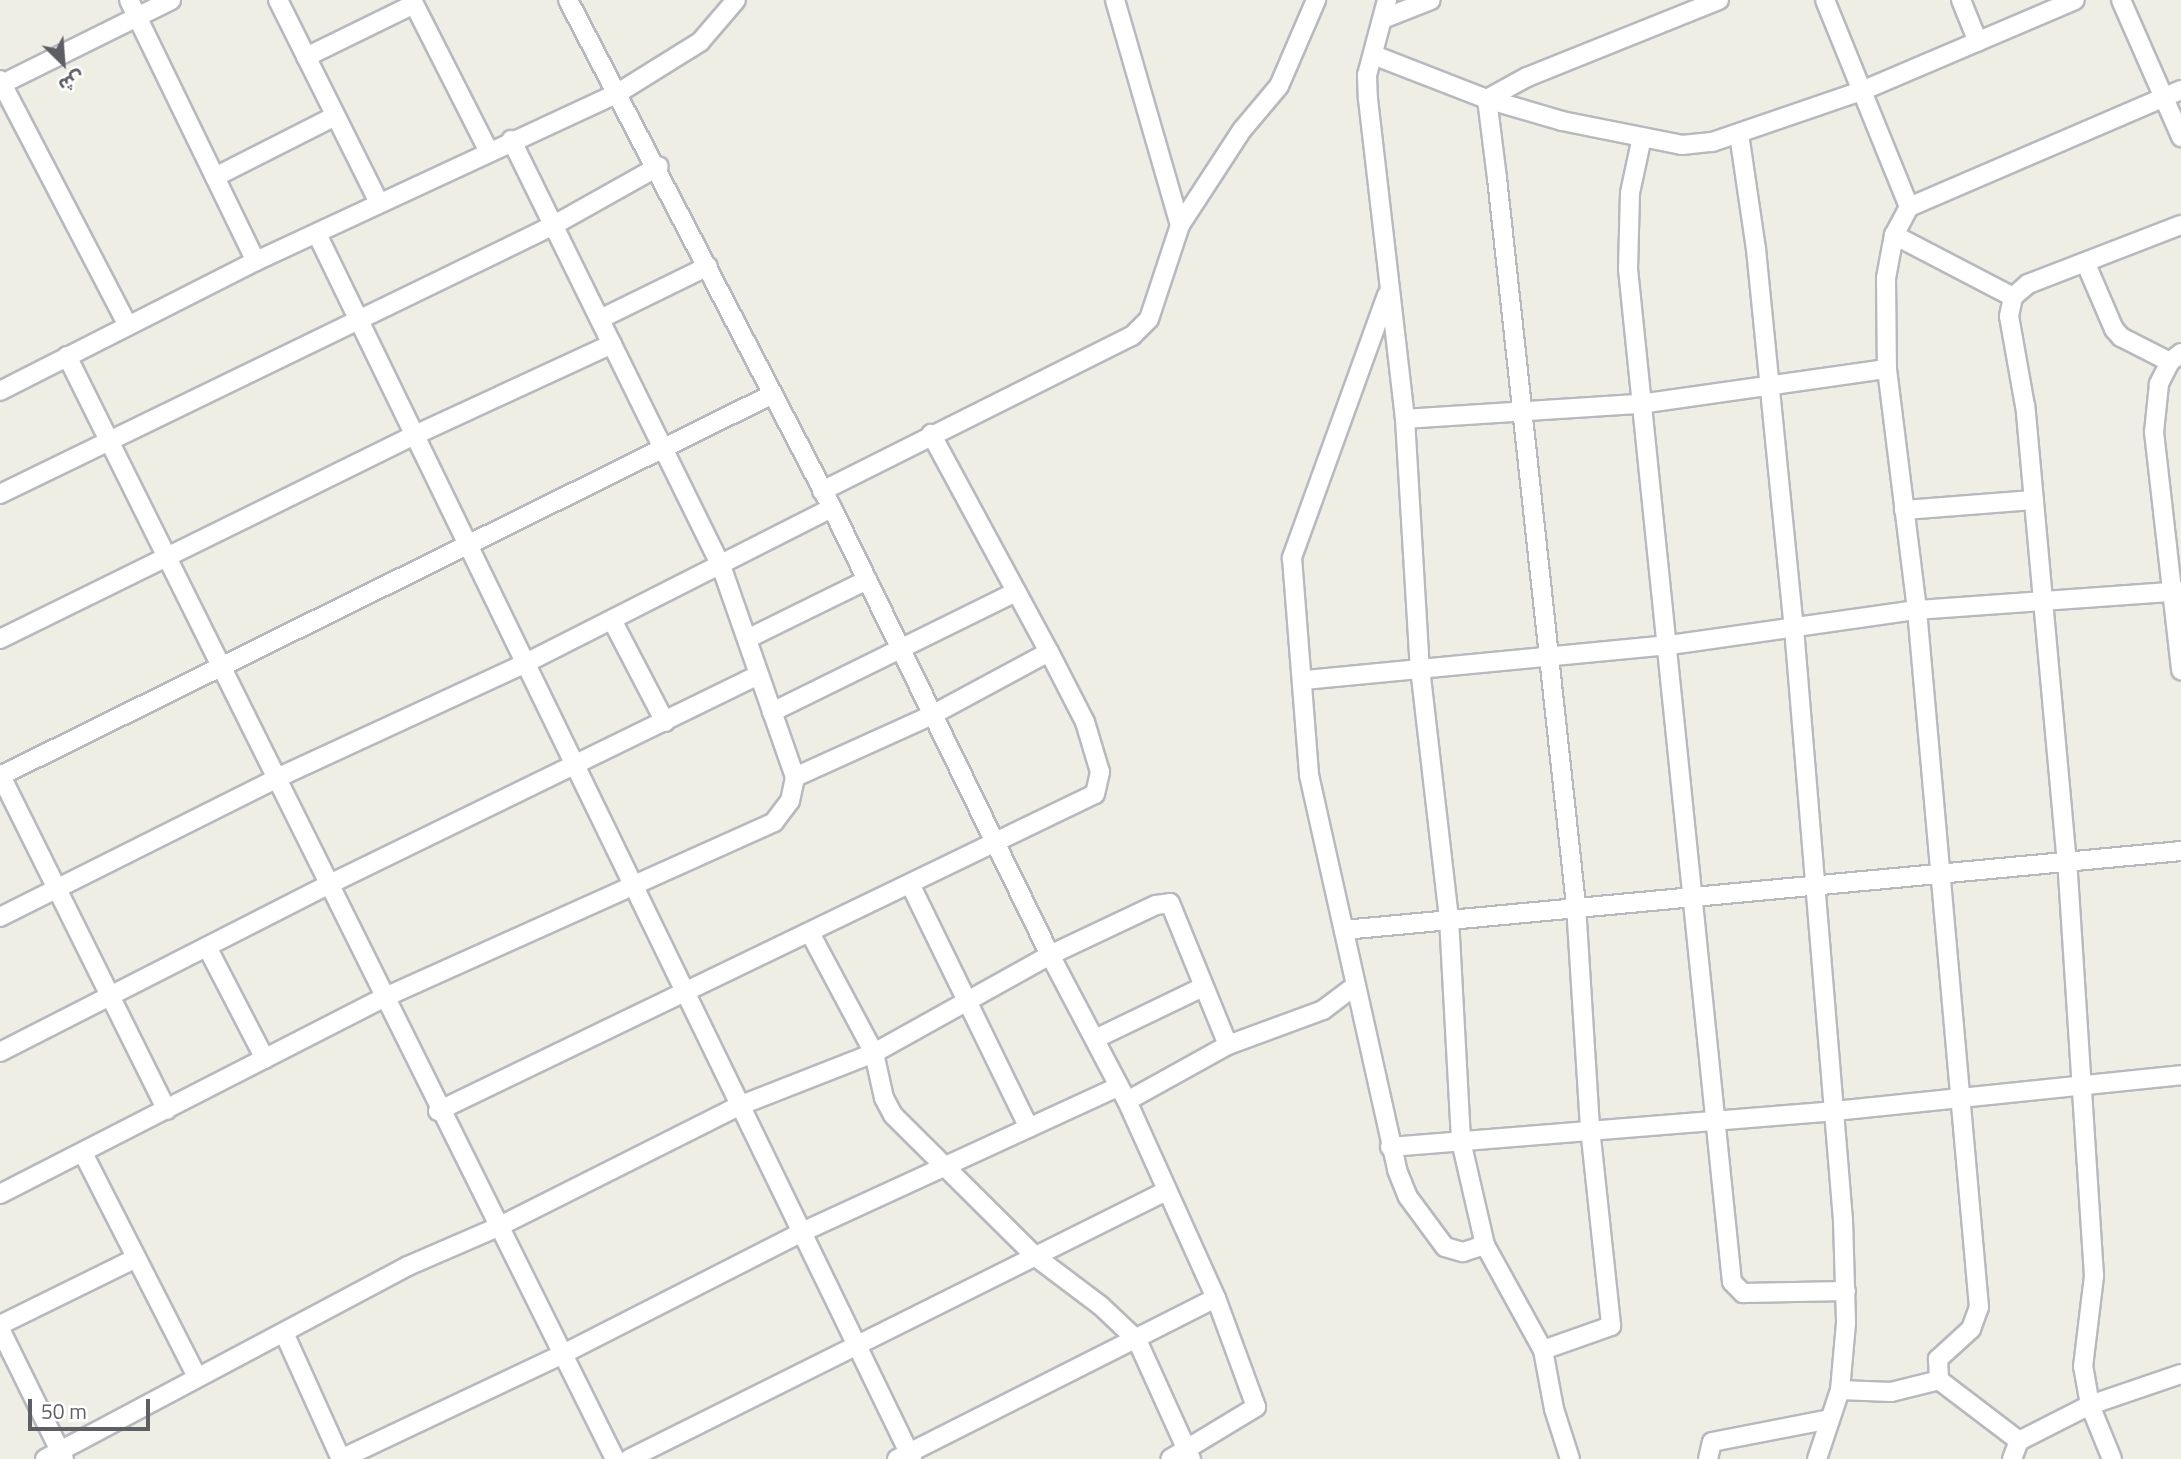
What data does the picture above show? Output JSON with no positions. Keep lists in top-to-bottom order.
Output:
{
  "scale_bar": "50 m",
  "north": "bottom right"
}
